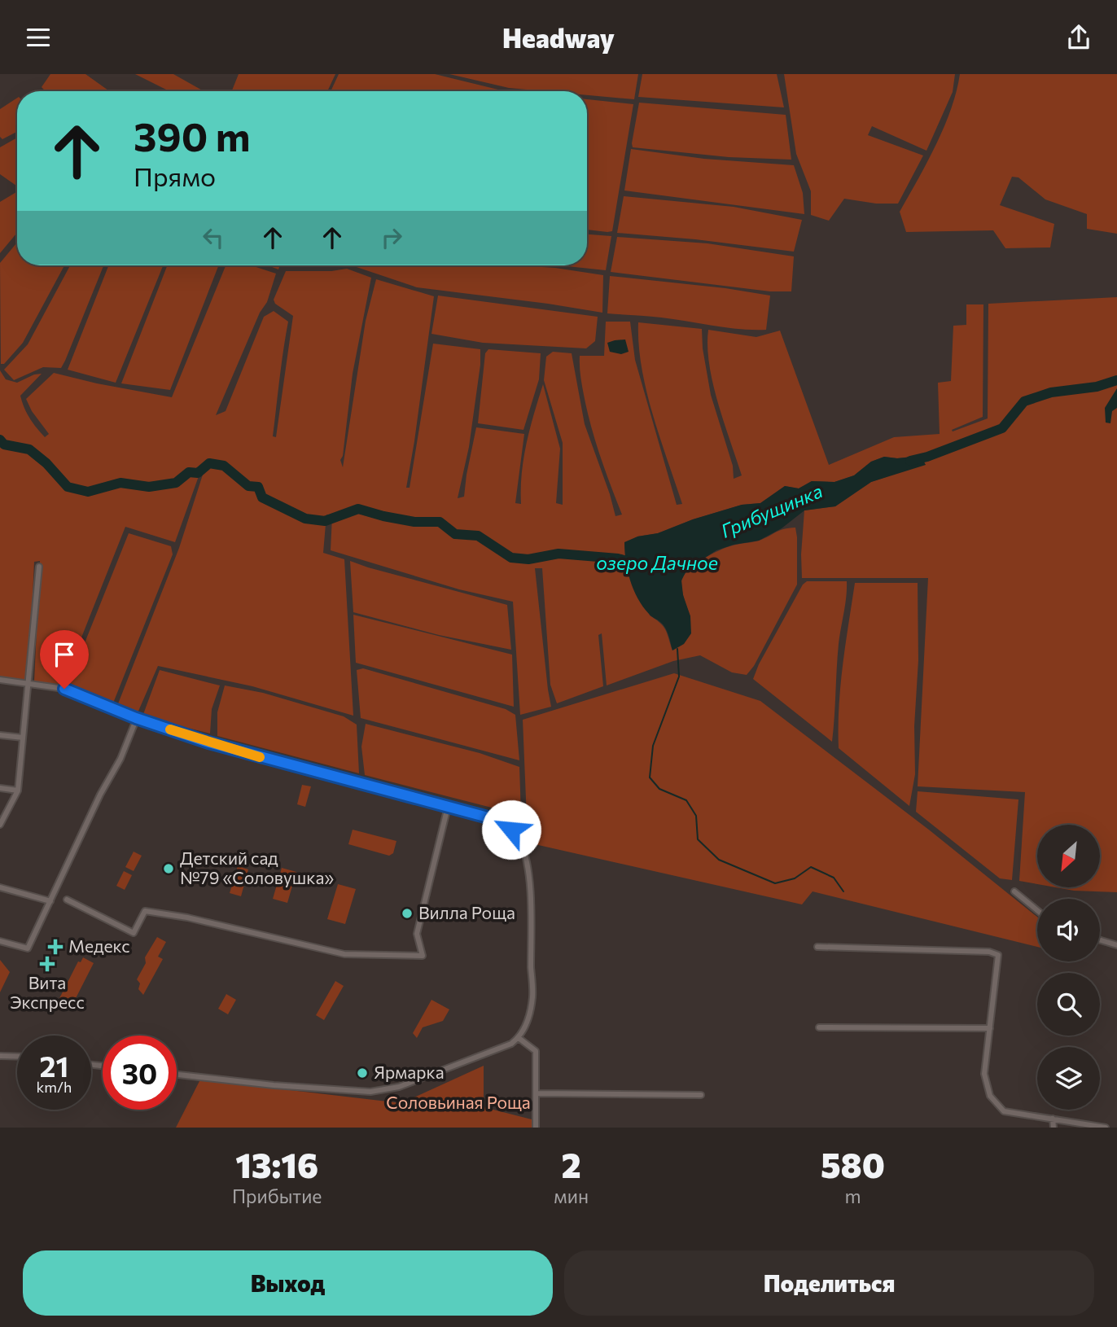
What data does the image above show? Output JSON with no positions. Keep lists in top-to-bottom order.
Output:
{
  "water": ["Грибущинка", "озеро Дачное"],
  "parks": ["Соловьиная Роща"],
  "places": {
    "other": ["Детский сад №79 «Соловушка»", "Вилла Роща", "Ярмарка"],
    "health": ["Медекс", "Вита Экспресс"]
  },
  "north": "bottom left",
  "page": {
    "header": "Headway",
    "turn": ["390 m", "Прямо"],
    "speed": "21 km/h",
    "limit": "30",
    "eta": [
      "13:16",
      "Прибытие",
      "2",
      "мин",
      "580",
      "m"
    ],
    "buttons": ["Выход", "Поделиться"]
  }
}
